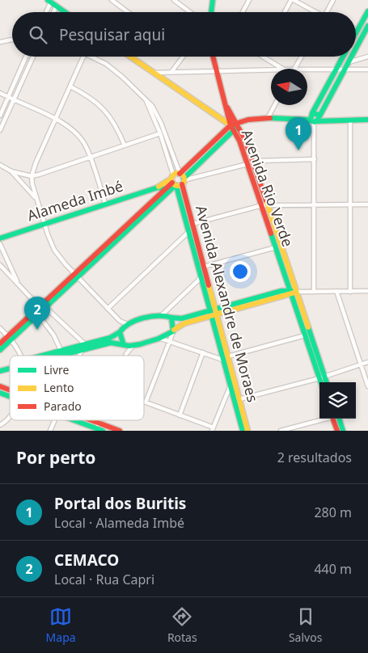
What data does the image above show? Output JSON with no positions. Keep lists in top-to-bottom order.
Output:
{
  "streets": {
    "main road": ["Avenida Rio Verde", "Alameda Imbé", "Avenida Alexandre de Moraes"]
  },
  "crossings": [
    ["Alameda Imbé", "Avenida Alexandre de Moraes"]
  ],
  "legend": ["Livre", "Lento", "Parado"],
  "north": "left",
  "page": {
    "search": "Pesquisar aqui",
    "pins": ["1", "2"],
    "heading": ["Por perto", "2 resultados"],
    "list": [
      {
        "mark": "1",
        "name": "Portal dos Buritis",
        "note": "Local · Alameda Imbé",
        "value": "280 m"
      },
      {
        "mark": "2",
        "name": "CEMACO",
        "note": "Local · Rua Capri",
        "value": "440 m"
      }
    ],
    "nav": ["Mapa", "Rotas", "Salvos"]
  }
}
